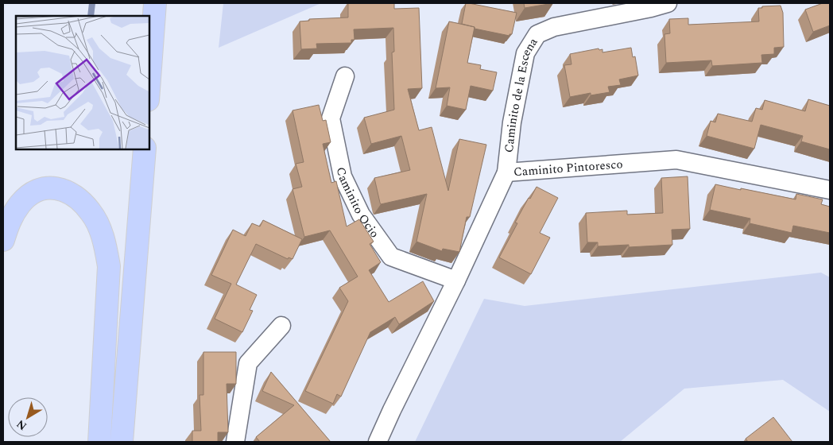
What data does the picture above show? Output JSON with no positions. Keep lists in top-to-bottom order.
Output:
{
  "streets": {
    "street": ["Caminito de la Escena", "Caminito Pintoresco", "Caminito Ocio"]
  },
  "crossings": [
    ["Caminito de la Escena", "Caminito Pintoresco"],
    ["Caminito Pintoresco", "Caminito Ocio"]
  ],
  "north": "bottom left"
}
